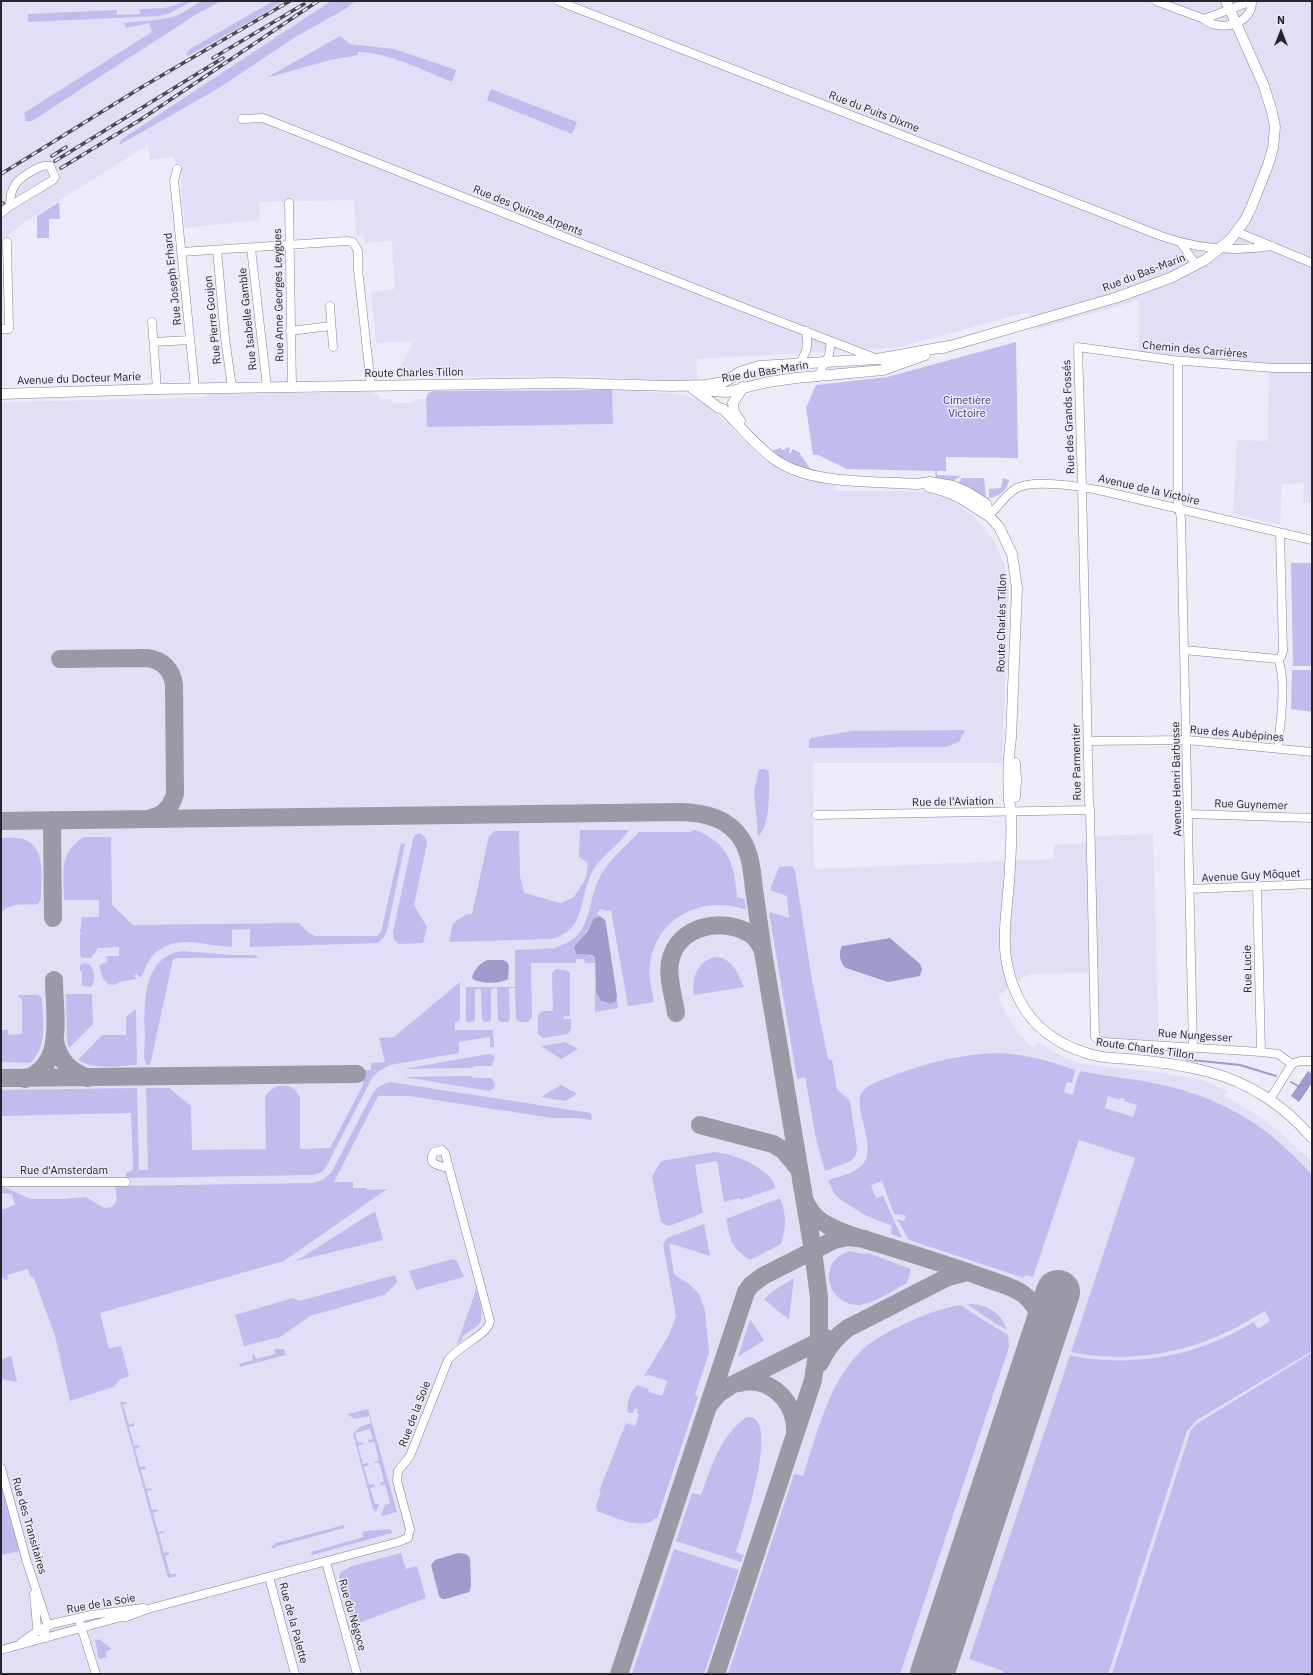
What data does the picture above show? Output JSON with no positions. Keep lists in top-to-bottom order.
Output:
{
  "streets": {
    "main road": ["Rue du Bas-Marin", "Route Charles Tillon", "Avenue du Docteur Marie"],
    "street": [
      "Rue du Puits Dixme",
      "Rue des Quinze Arpents",
      "Rue Joseph Erhard",
      "Rue Anne Georges Leygues",
      "Rue Isabelle Gamble",
      "Rue Pierre Goujon",
      "Chemin des Carrières",
      "Rue des Grands Fossés",
      "Avenue de la Victoire",
      "Rue des Aubépines",
      "Rue Parmentier",
      "Avenue Henri Barbusse",
      "Rue de l'Aviation",
      "Rue Guynemer",
      "Avenue Guy Môquet",
      "Rue Lucie",
      "Rue Nungesser",
      "Rue d'Amsterdam",
      "Rue de la Soie",
      "Rue des Transitaires",
      "Rue du Négoce",
      "Rue de la Palette"
    ]
  },
  "crossings": [
    ["Rue du Puits Dixme", "Rue du Bas-Marin"],
    ["Rue des Quinze Arpents", "Rue du Bas-Marin"],
    ["Rue du Bas-Marin", "Route Charles Tillon"],
    ["Rue Joseph Erhard", "Route Charles Tillon"],
    ["Rue Anne Georges Leygues", "Route Charles Tillon"],
    ["Rue Isabelle Gamble", "Route Charles Tillon"],
    ["Rue Pierre Goujon", "Route Charles Tillon"],
    ["Chemin des Carrières", "Rue des Grands Fossés"],
    ["Chemin des Carrières", "Avenue Henri Barbusse"],
    ["Route Charles Tillon", "Avenue du Docteur Marie"],
    ["Route Charles Tillon", "Avenue de la Victoire"],
    ["Route Charles Tillon", "Rue de l'Aviation"],
    ["Rue des Grands Fossés", "Avenue de la Victoire"],
    ["Rue des Grands Fossés", "Rue Parmentier"],
    ["Avenue de la Victoire", "Rue Parmentier"],
    ["Avenue de la Victoire", "Avenue Henri Barbusse"],
    ["Rue des Aubépines", "Rue Parmentier"],
    ["Rue des Aubépines", "Avenue Henri Barbusse"],
    ["Rue Parmentier", "Rue de l'Aviation"],
    ["Rue Parmentier", "Rue Nungesser"],
    ["Avenue Henri Barbusse", "Rue Guynemer"],
    ["Avenue Henri Barbusse", "Avenue Guy Môquet"],
    ["Avenue Henri Barbusse", "Rue Nungesser"],
    ["Avenue Guy Môquet", "Rue Lucie"],
    ["Rue Lucie", "Rue Nungesser"],
    ["Rue de la Soie", "Rue des Transitaires"],
    ["Rue de la Soie", "Rue du Négoce"],
    ["Rue de la Soie", "Rue de la Palette"]
  ],
  "parks": ["Cimetière Victoire"],
  "north": "top"
}
